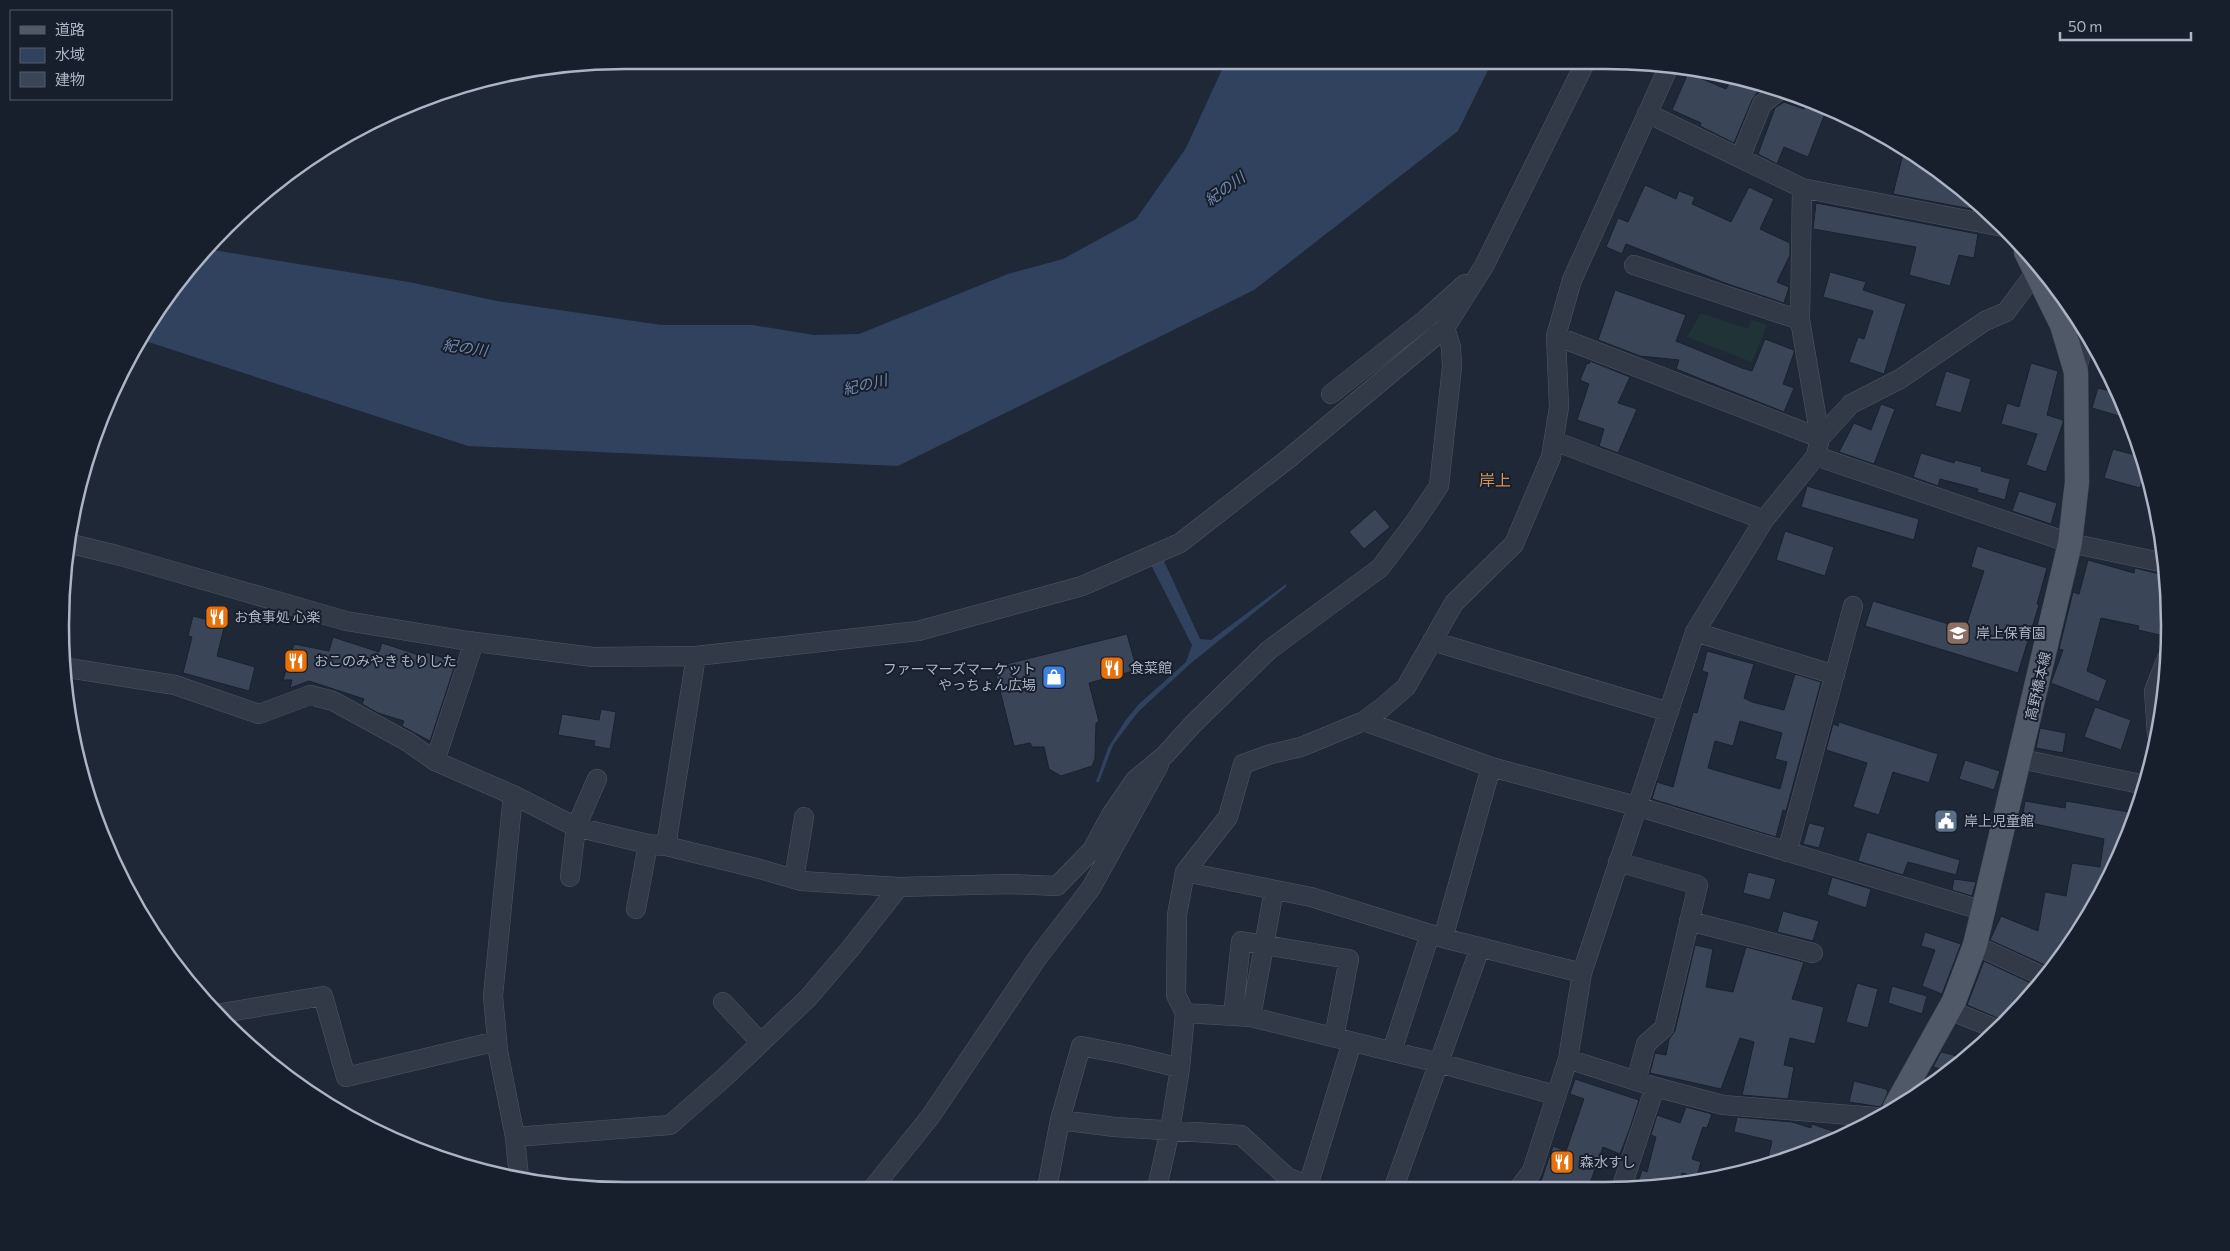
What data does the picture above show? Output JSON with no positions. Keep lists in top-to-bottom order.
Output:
{
  "streets": {
    "main road": ["高野橋本線"]
  },
  "districts": ["岸上"],
  "water": ["紀の川"],
  "places": {
    "restaurant": [
      "お食事処 心楽",
      "おこのみやき もりした",
      "食菜館",
      "森水すし"
    ],
    "school or university": ["岸上保育園"],
    "shop": ["ファーマーズマーケット やっちょん広場"],
    "public building": ["岸上児童館"]
  },
  "legend": ["道路", "水域", "建物"],
  "scale_bar": "50 m"
}
